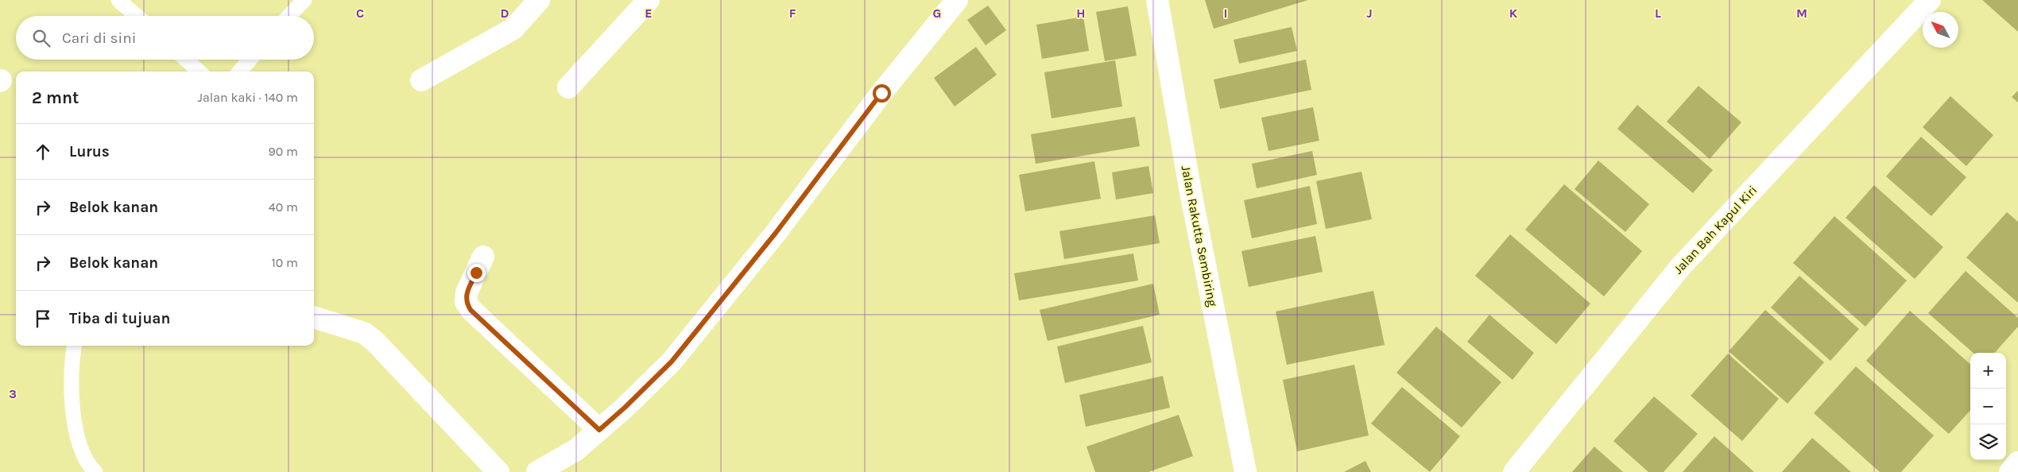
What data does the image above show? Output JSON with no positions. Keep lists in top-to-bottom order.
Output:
{
  "streets": {
    "street": ["Jalan Bah Kapul Kiri", "Jalan Rakutta Sembiring"]
  },
  "north": "top left",
  "page": {
    "search": "Cari di sini",
    "heading": ["2 mnt", "Jalan kaki · 140 m"],
    "list": [
      ["Lurus", "90 m"],
      ["Belok kanan", "40 m"],
      ["Belok kanan", "10 m"],
      "Tiba di tujuan"
    ],
    "map_buttons": ["+", "−"]
  },
  "grid": {
    "columns": [
      "C",
      "D",
      "E",
      "F",
      "G",
      "H",
      "I",
      "J",
      "K",
      "L",
      "M"
    ],
    "rows": ["3"]
  }
}
